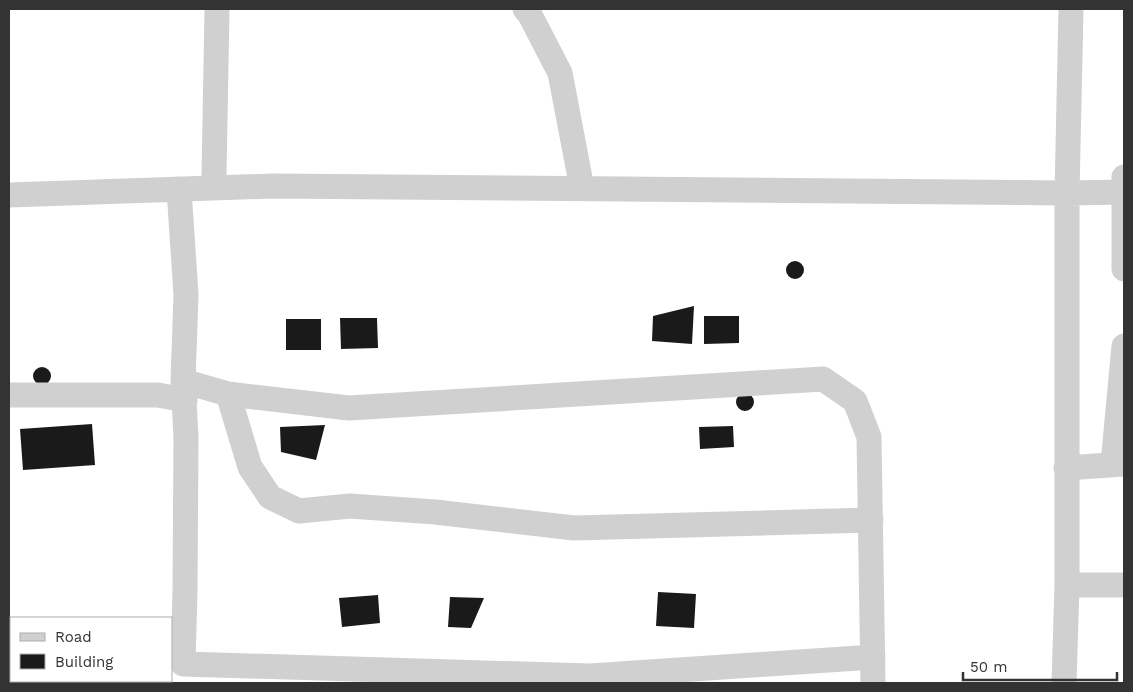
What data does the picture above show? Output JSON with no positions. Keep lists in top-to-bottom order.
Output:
{
  "legend": ["Road", "Building"],
  "scale_bar": "50 m"
}
